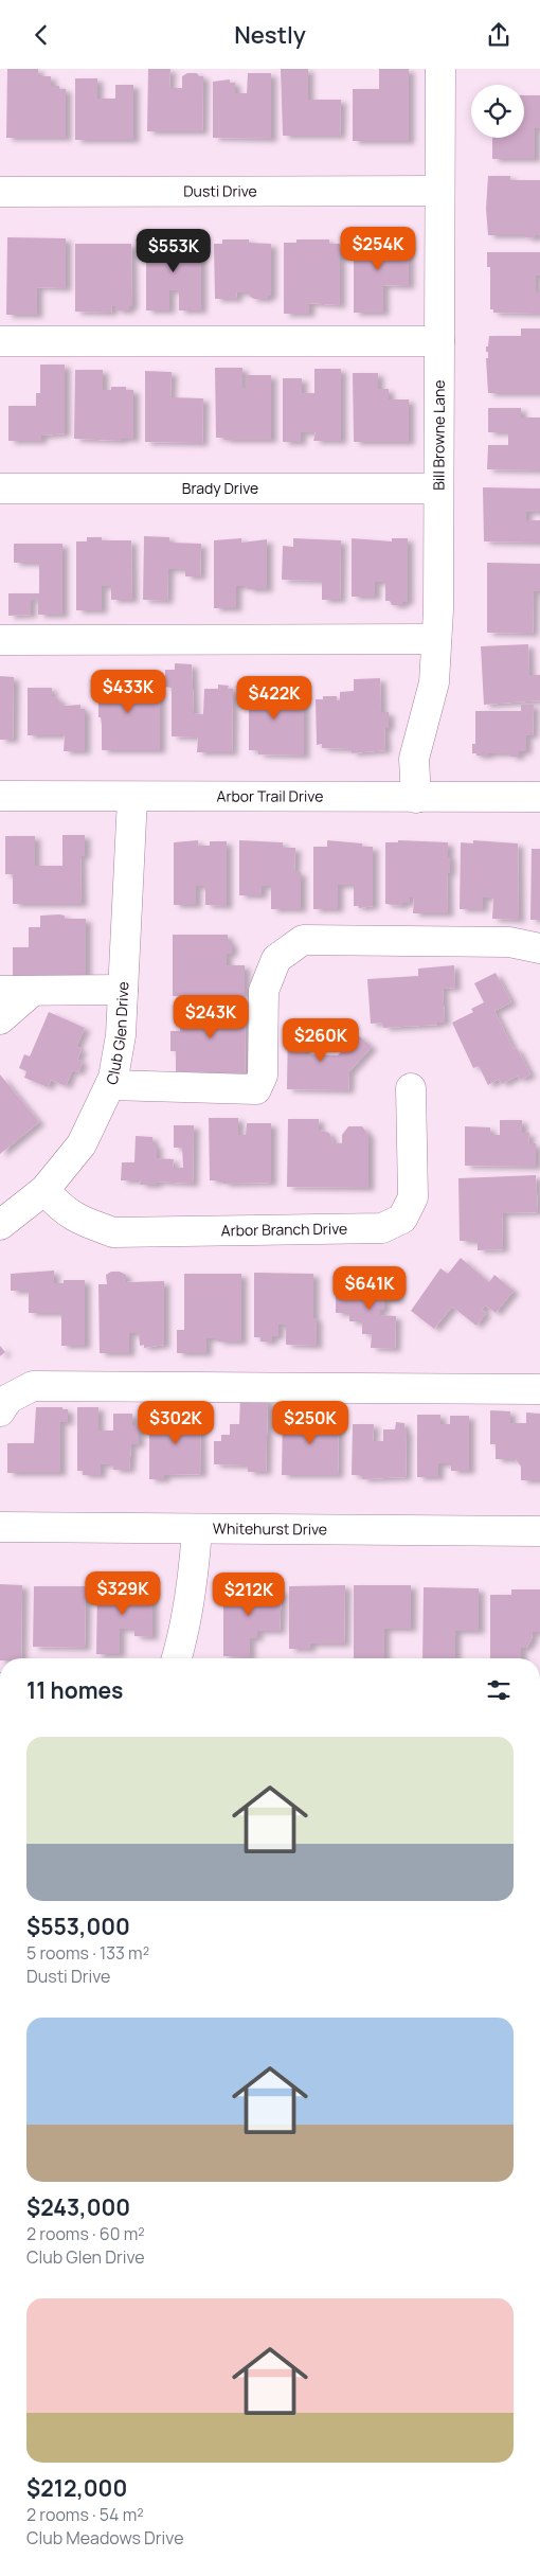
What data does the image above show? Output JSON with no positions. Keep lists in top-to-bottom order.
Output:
{
  "streets": {
    "street": [
      "Dusti Drive",
      "Bill Browne Lane",
      "Brady Drive",
      "Arbor Trail Drive",
      "Club Glen Drive",
      "Arbor Branch Drive",
      "Whitehurst Drive"
    ]
  },
  "crossings": [
    ["Dusti Drive", "Bill Browne Lane"],
    ["Bill Browne Lane", "Brady Drive"],
    ["Bill Browne Lane", "Arbor Trail Drive"],
    ["Arbor Trail Drive", "Club Glen Drive"],
    ["Club Glen Drive", "Arbor Branch Drive"]
  ],
  "page": {
    "header": "Nestly",
    "price": [
      "$254K",
      "$553K",
      "$433K",
      "$422K",
      "$243K",
      "$260K",
      "$641K",
      "$302K",
      "$250K",
      "$329K",
      "$212K"
    ],
    "heading": "11 homes",
    "list": [
      {
        "name": "$553,000",
        "note": "5 rooms · 133 m² · Dusti Drive"
      },
      {
        "name": "$243,000",
        "note": "2 rooms · 60 m² · Club Glen Drive"
      },
      {
        "name": "$212,000",
        "note": "2 rooms · 54 m² · Club Meadows Drive"
      }
    ]
  }
}
